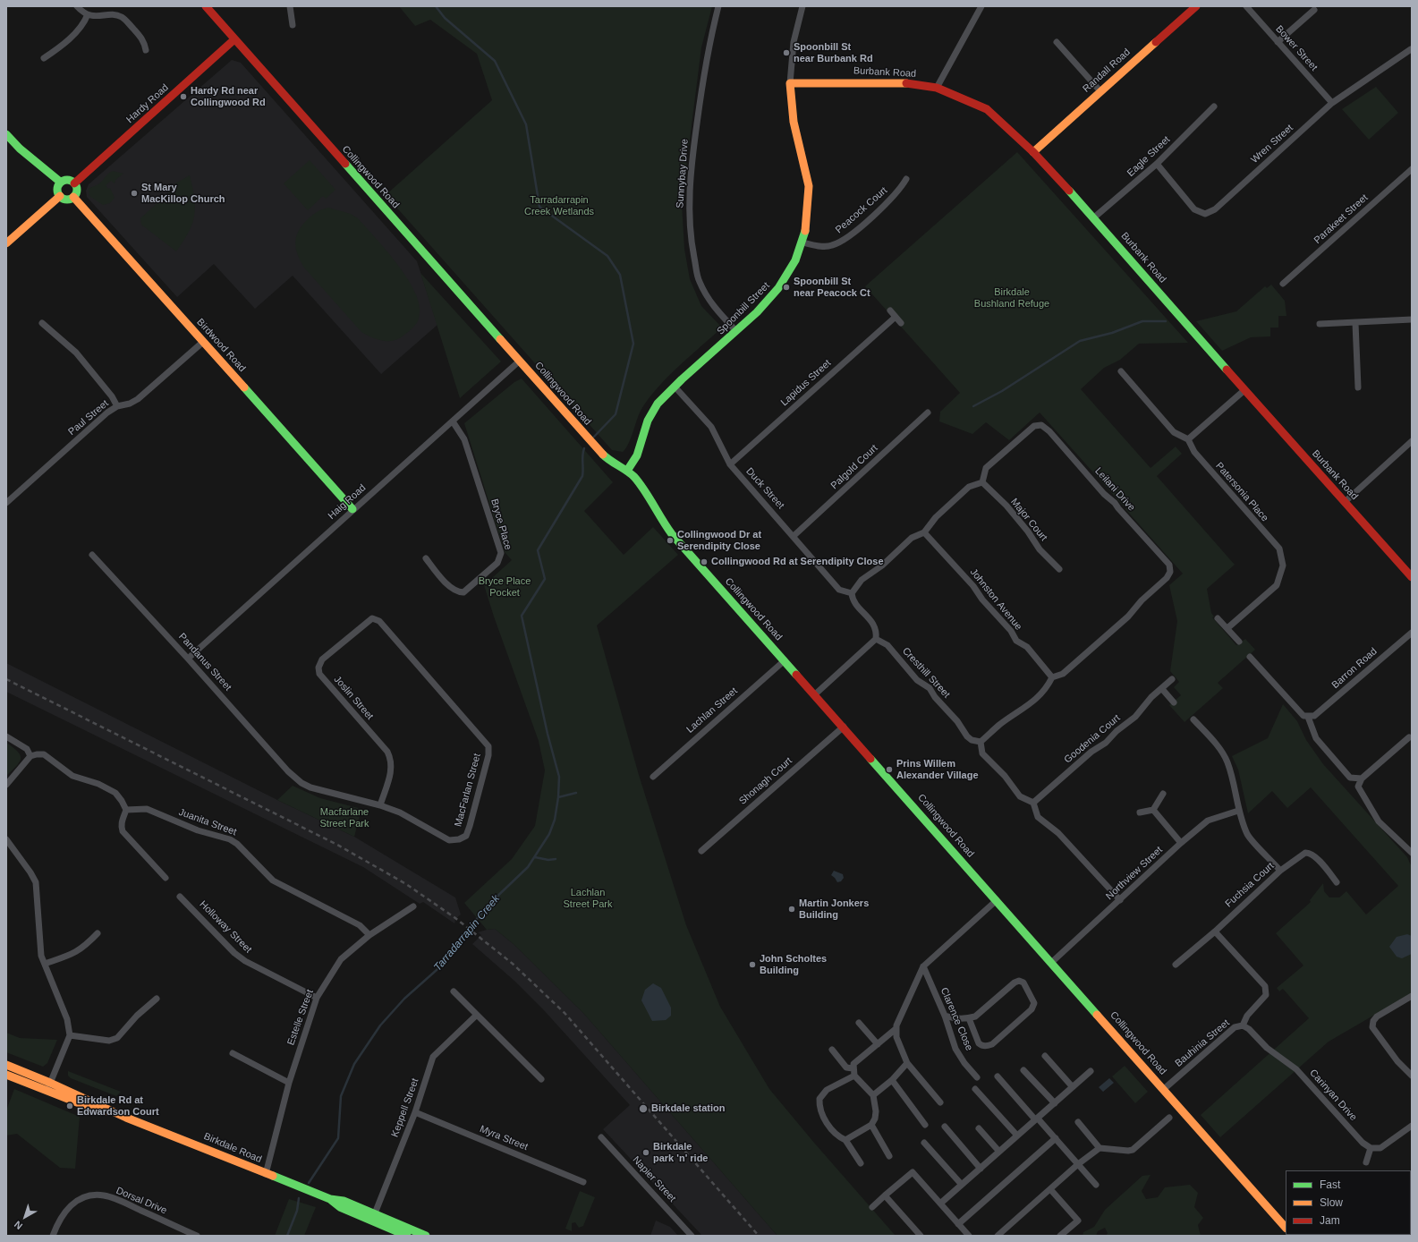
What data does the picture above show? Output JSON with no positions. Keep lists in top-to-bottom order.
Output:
{
  "streets": {
    "street": [
      "Bower Street",
      "Randall Road",
      "Burbank Road",
      "Hardy Road",
      "Wren Street",
      "Eagle Street",
      "Sunnybay Drive",
      "Collingwood Road",
      "Peacock Court",
      "Parakeet Street",
      "Spoonbill Street",
      "Birdwood Road",
      "Lapidus Street",
      "Paul Street",
      "Palgold Court",
      "Duck Street",
      "Leilani Drive",
      "Patersonia Place",
      "Haig Road",
      "Major Court",
      "Bryce Place",
      "Johnston Avenue",
      "Pandanus Street",
      "Barron Road",
      "Cresthill Street",
      "Joslin Street",
      "Lachlan Street",
      "Goodenia Court",
      "Shonagh Court",
      "MacFarlan Street",
      "Juanita Street",
      "Northview Street",
      "Fuchsia Court",
      "Holloway Street",
      "Estelle Street",
      "Clarence Close",
      "Bauhinia Street",
      "Carinyan Drive",
      "Keppell Street",
      "Myra Street",
      "Birkdale Road",
      "Napier Street",
      "Dorsal Drive"
    ]
  },
  "crossings": [
    ["Bower Street", "Wren Street"],
    ["Randall Road", "Burbank Road"],
    ["Burbank Road", "Eagle Street"],
    ["Burbank Road", "Spoonbill Street"],
    ["Hardy Road", "Collingwood Road"],
    ["Hardy Road", "Birdwood Road"],
    ["Wren Street", "Eagle Street"],
    ["Sunnybay Drive", "Spoonbill Street"],
    ["Collingwood Road", "Spoonbill Street"],
    ["Collingwood Road", "Haig Road"],
    ["Collingwood Road", "Lachlan Street"],
    ["Collingwood Road", "Shonagh Court"],
    ["Collingwood Road", "Northview Street"],
    ["Collingwood Road", "Bauhinia Street"],
    ["Peacock Court", "Spoonbill Street"],
    ["Spoonbill Street", "Duck Street"],
    ["Birdwood Road", "Paul Street"],
    ["Birdwood Road", "Haig Road"],
    ["Lapidus Street", "Duck Street"],
    ["Palgold Court", "Duck Street"],
    ["Leilani Drive", "Major Court"],
    ["Leilani Drive", "Johnston Avenue"],
    ["Haig Road", "Bryce Place"],
    ["Haig Road", "Pandanus Street"],
    ["Pandanus Street", "MacFarlan Street"],
    ["Joslin Street", "MacFarlan Street"],
    ["Juanita Street", "Estelle Street"],
    ["Fuchsia Court", "Bauhinia Street"],
    ["Holloway Street", "Estelle Street"],
    ["Estelle Street", "Birkdale Road"],
    ["Bauhinia Street", "Carinyan Drive"],
    ["Keppell Street", "Myra Street"],
    ["Keppell Street", "Birkdale Road"]
  ],
  "water": ["Tarradarrapin Creek"],
  "parks": [
    "Tarradarrapin Creek Wetlands",
    "Birkdale Bushland Refuge",
    "Bryce Place Pocket",
    "Macfarlane Street Park",
    "Lachlan Street Park"
  ],
  "places": [
    "Spoonbill St near Burbank Rd",
    "Hardy Rd near Collingwood Rd",
    "St Mary MacKillop Church",
    "Spoonbill St near Peacock Ct",
    "Collingwood Dr at Serendipity Close",
    "Collingwood Rd at Serendipity Close",
    "Prins Willem Alexander Village",
    "Martin Jonkers Building",
    "John Scholtes Building",
    "Birkdale Rd at Edwardson Court",
    "Birkdale station",
    "Birkdale park 'n' ride"
  ],
  "legend": ["Fast", "Slow", "Jam"],
  "north": "bottom left"
}
